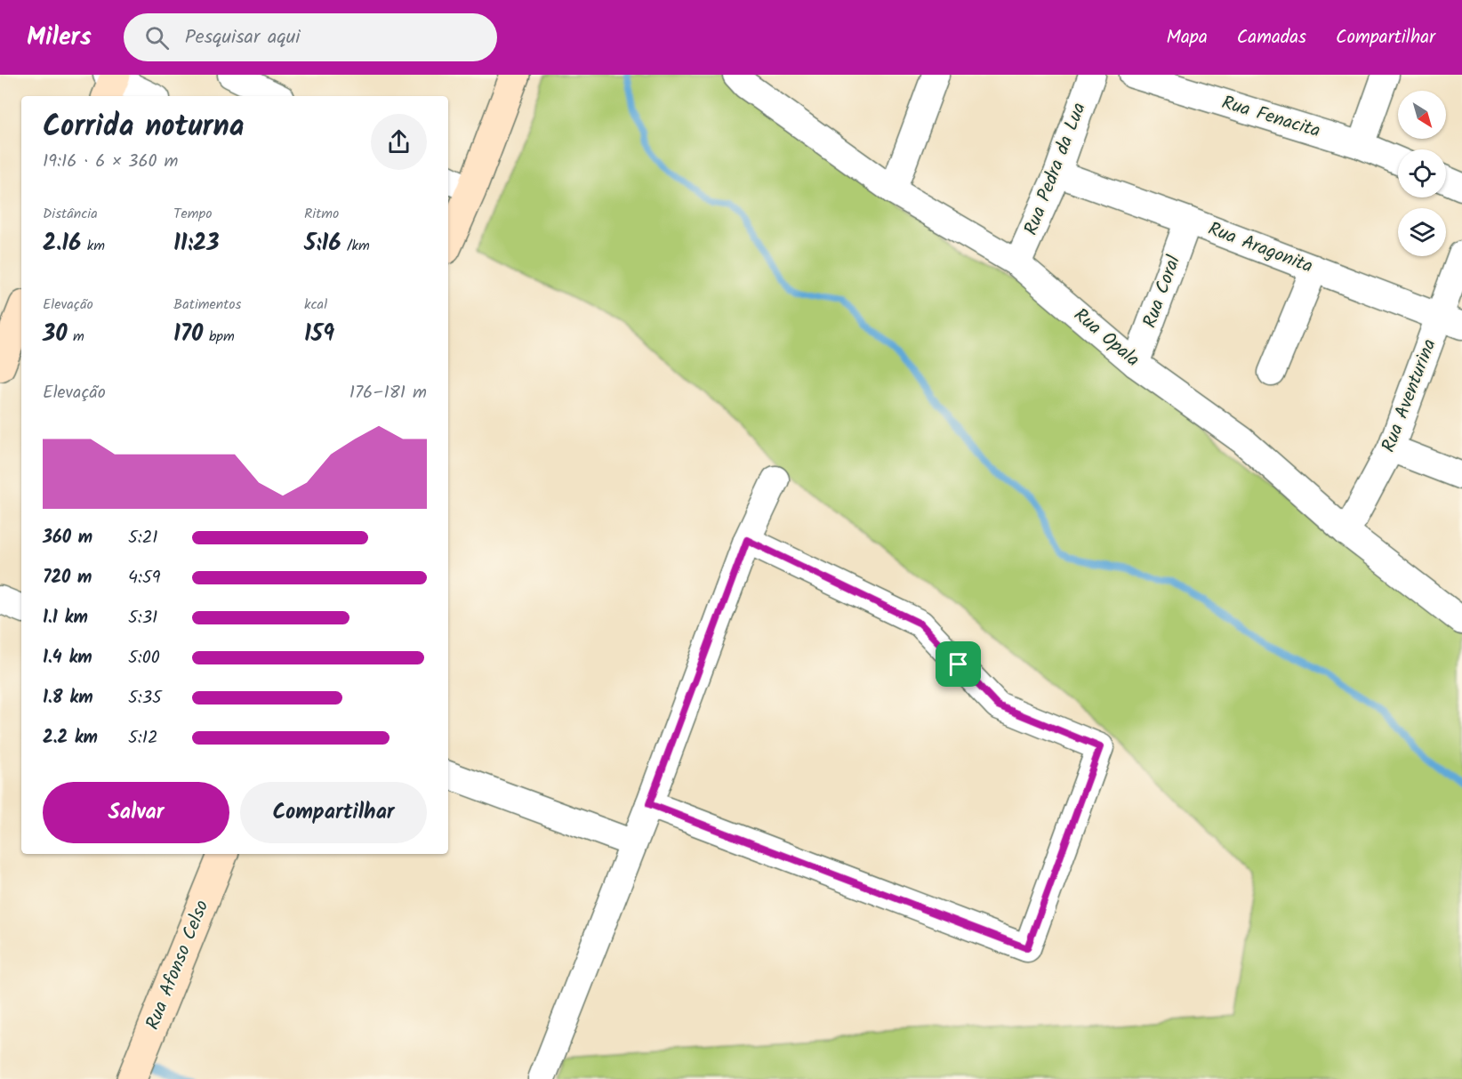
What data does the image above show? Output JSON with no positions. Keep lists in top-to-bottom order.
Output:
{
  "streets": {
    "street": [
      "Rua Fenacita",
      "Rua Pedra da Lua",
      "Rua Aragonita",
      "Rua Coral",
      "Rua Opala",
      "Rua Aventurina",
      "Rua Afonso Celso"
    ]
  },
  "crossings": [
    ["Rua Pedra da Lua", "Rua Aragonita"],
    ["Rua Pedra da Lua", "Rua Opala"],
    ["Rua Aragonita", "Rua Coral"],
    ["Rua Aragonita", "Rua Aventurina"],
    ["Rua Coral", "Rua Opala"],
    ["Rua Opala", "Rua Aventurina"]
  ],
  "north": "bottom right",
  "page": {
    "header": "Milers",
    "search": "Pesquisar aqui",
    "nav": ["Mapa", "Camadas", "Compartilhar"],
    "heading": ["Corrida noturna", "19:16 · 6 × 360 m"],
    "stats": [
      ["Distância", "2.16 km"],
      ["Tempo", "11:23"],
      ["Ritmo", "5:16 /km"],
      ["Elevação", "30 m"],
      ["Batimentos", "170 bpm"],
      ["kcal", "159"]
    ],
    "chart": ["Elevação", "176–181 m"],
    "list": [
      {
        "name": "360 m",
        "note": "5:21"
      },
      {
        "name": "720 m",
        "note": "4:59"
      },
      {
        "name": "1.1 km",
        "note": "5:31"
      },
      {
        "name": "1.4 km",
        "note": "5:00"
      },
      {
        "name": "1.8 km",
        "note": "5:35"
      },
      {
        "name": "2.2 km",
        "note": "5:12"
      }
    ],
    "buttons": ["Salvar", "Compartilhar"]
  }
}
